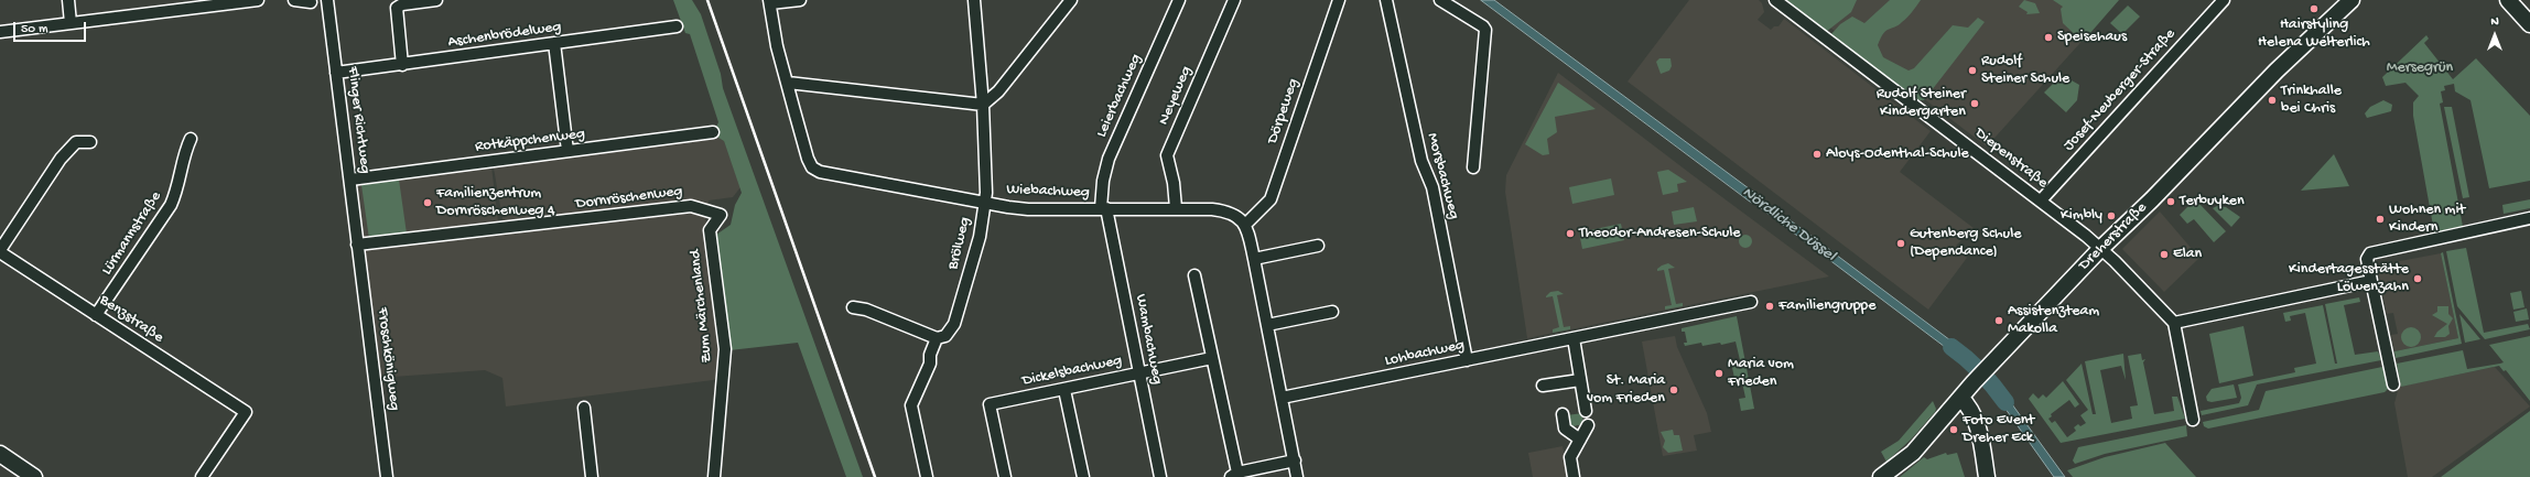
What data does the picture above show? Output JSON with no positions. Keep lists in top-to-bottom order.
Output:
{
  "streets": {
    "main road": ["Dreherstraße"],
    "street": [
      "Aschenbrödelweg",
      "Josef-Neuberger-Straße",
      "Leierbachweg",
      "Neyeweg",
      "Dörpeweg",
      "Flinger Richtweg",
      "Rotkäppchenweg",
      "Diepenstraße",
      "Morsbachweg",
      "Wiebachweg",
      "Dornröschenweg",
      "Lürmannstraße",
      "Brölweg",
      "Zum Märchenland",
      "Benzstraße",
      "Wambachweg",
      "Lohbachweg",
      "Froschkönigweg",
      "Dickelsbachweg"
    ]
  },
  "crossings": [
    ["Aschenbrödelweg", "Flinger Richtweg"],
    ["Josef-Neuberger-Straße", "Diepenstraße"],
    ["Leierbachweg", "Wiebachweg"],
    ["Leierbachweg", "Wambachweg"],
    ["Neyeweg", "Wiebachweg"],
    ["Dörpeweg", "Wiebachweg"],
    ["Flinger Richtweg", "Rotkäppchenweg"],
    ["Flinger Richtweg", "Dornröschenweg"],
    ["Flinger Richtweg", "Froschkönigweg"],
    ["Diepenstraße", "Dreherstraße"],
    ["Morsbachweg", "Lohbachweg"],
    ["Wiebachweg", "Brölweg"],
    ["Wiebachweg", "Wambachweg"],
    ["Dornröschenweg", "Zum Märchenland"],
    ["Dornröschenweg", "Froschkönigweg"],
    ["Lürmannstraße", "Benzstraße"],
    ["Wambachweg", "Dickelsbachweg"]
  ],
  "water": ["Nördliche Düssel"],
  "parks": ["Mersegrün"],
  "places": [
    "Hairstyling Helena Welterlich",
    "Speisehaus",
    "Rudolf Steiner Schule",
    "Trinkhalle bei Chris",
    "Rudolf Steiner Kindergarten",
    "Aloys-Odenthal-Schule",
    "Terbuyken",
    "Familienzentrum Dornröschenweg 4",
    "Kimbly",
    "Wohnen mit Kindern",
    "Theodor-Andresen-Schule",
    "Gutenberg Schule (Dependance)",
    "Elan",
    "Kindertagesstätte Löwenzahn",
    "Familiengruppe",
    "Assistenzteam Makolla",
    "Maria vom Frieden",
    "St. Maria vom Frieden",
    "Foto Event Dreher Eck"
  ],
  "scale_bar": "50 m",
  "north": "top"
}
